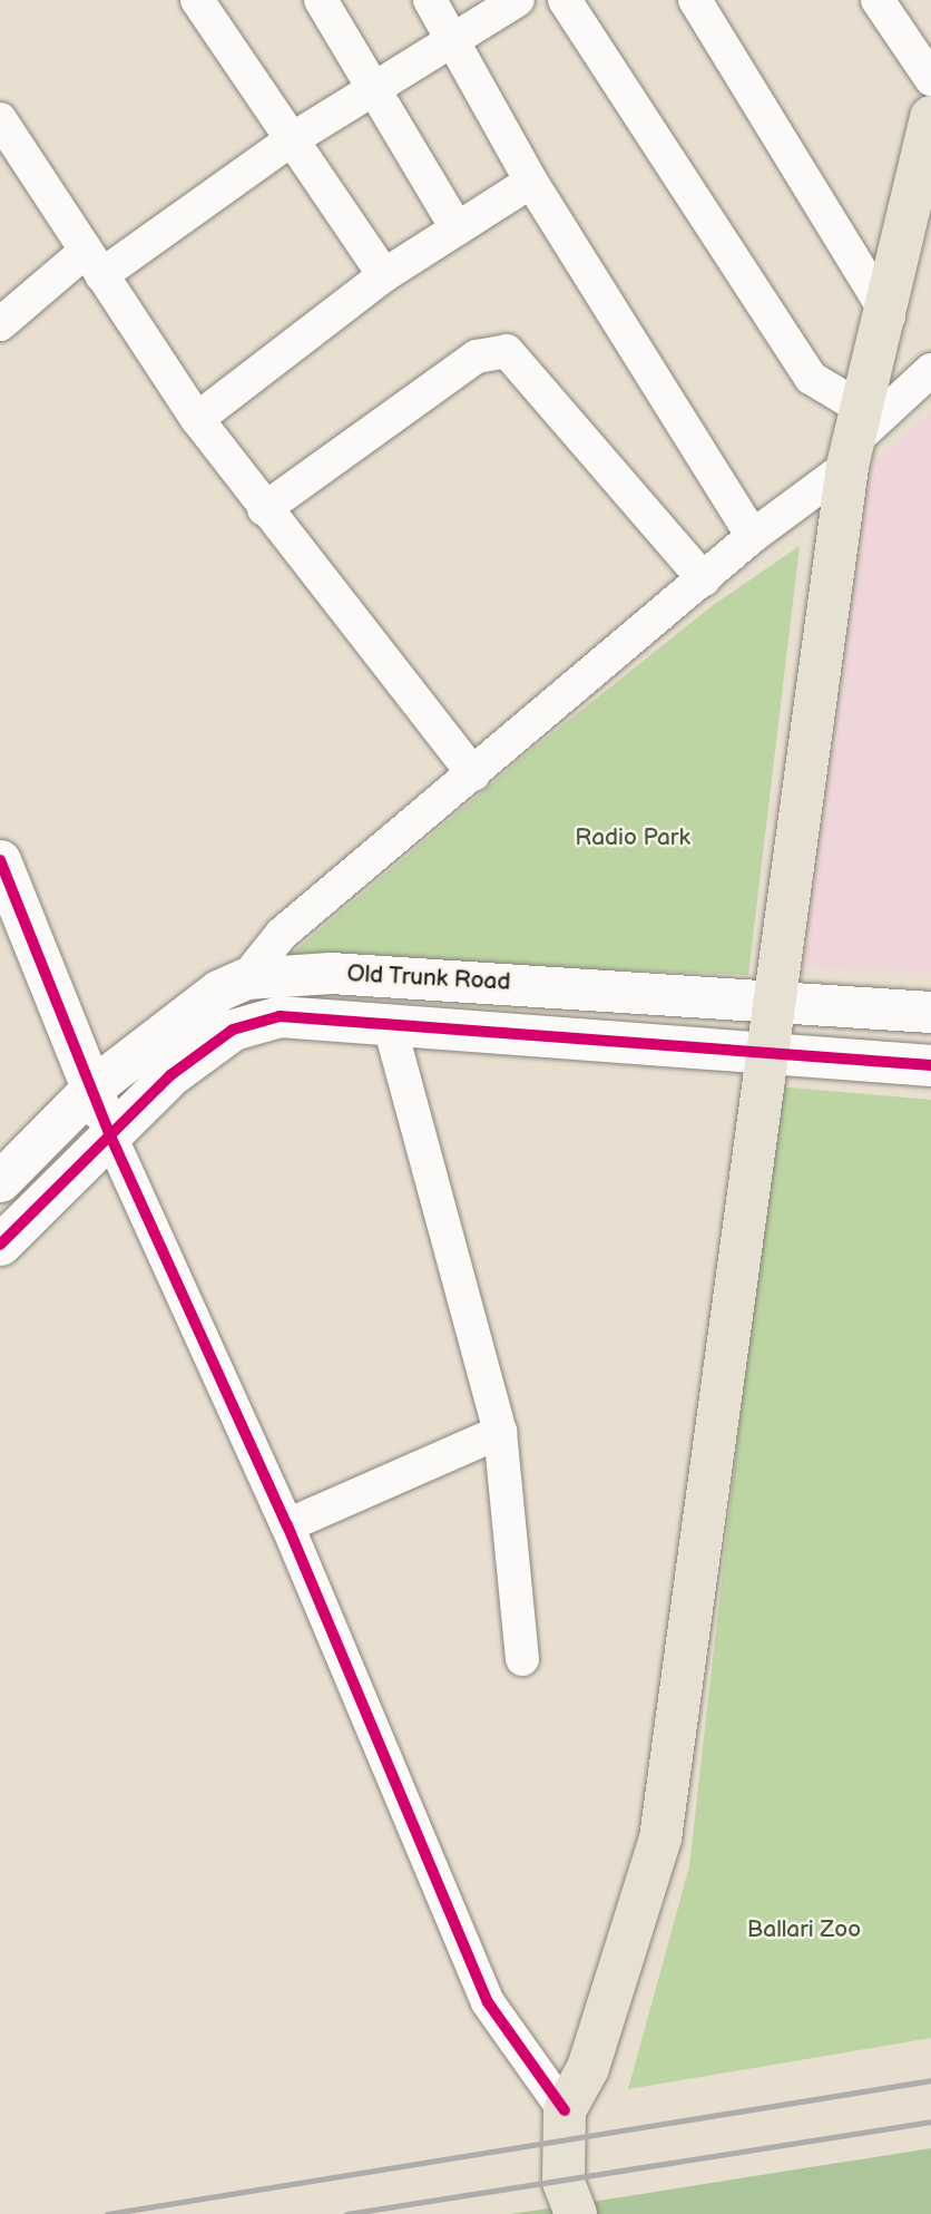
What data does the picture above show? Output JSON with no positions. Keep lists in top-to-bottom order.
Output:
{
  "streets": {
    "street": ["Old Trunk Road"]
  },
  "parks": ["Radio Park", "Ballari Zoo"]
}
